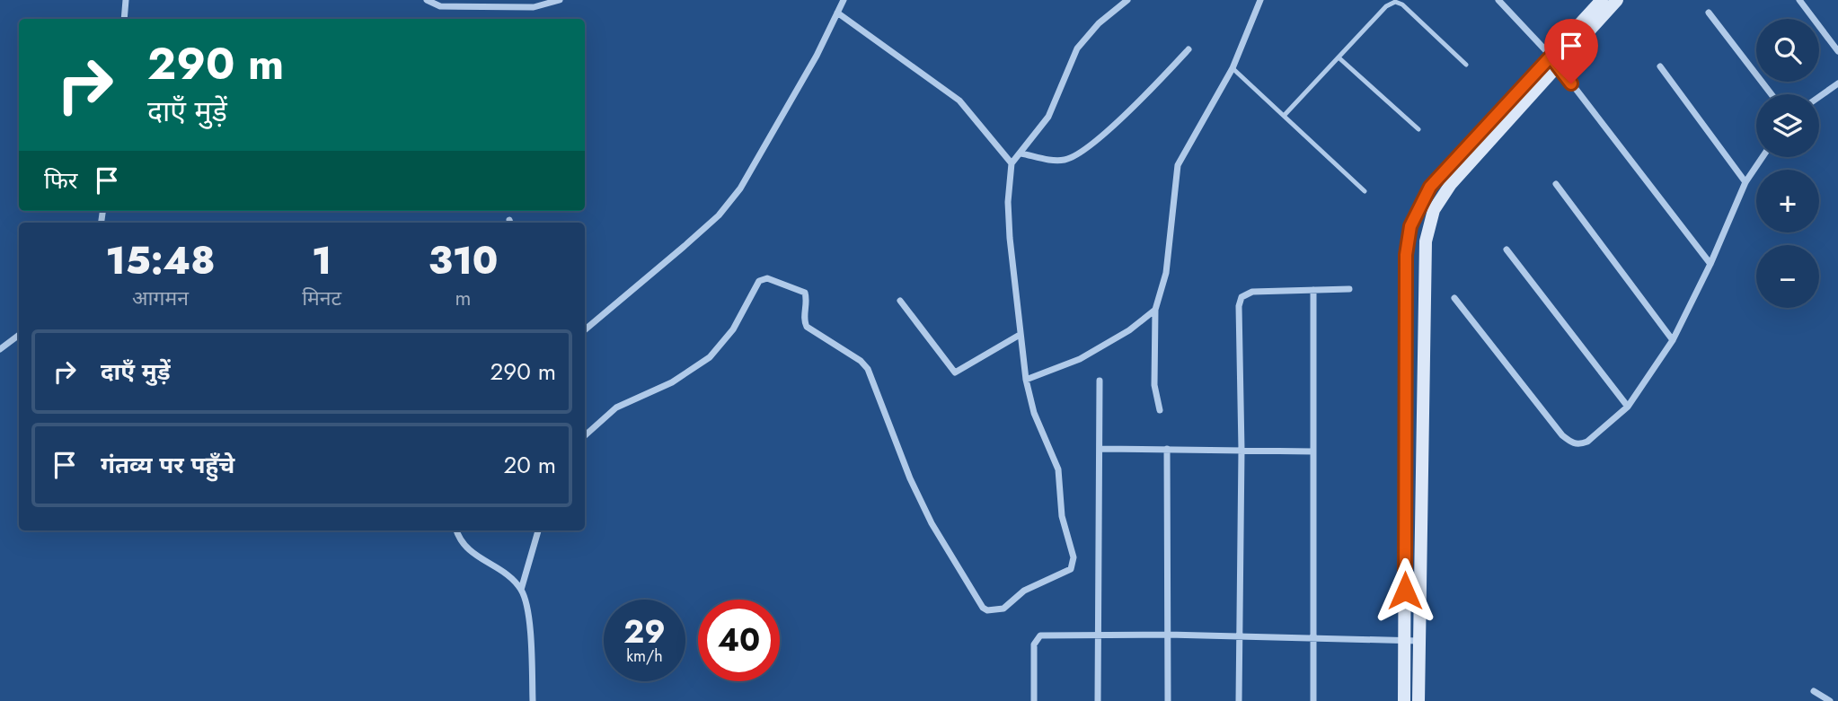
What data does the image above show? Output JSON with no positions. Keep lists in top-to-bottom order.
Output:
{
  "page": {
    "map_buttons": ["+", "−"],
    "turn": ["290 m", "दाएँ मुड़ें"],
    "then": "फिर",
    "eta": [
      "15:48",
      "आगमन",
      "1",
      "मिनट",
      "310",
      "m"
    ],
    "list": [
      {
        "name": "दाएँ मुड़ें",
        "value": "290 m"
      },
      {
        "name": "गंतव्य पर पहुँचे",
        "value": "20 m"
      }
    ],
    "speed": "29 km/h",
    "limit": "40"
  }
}
